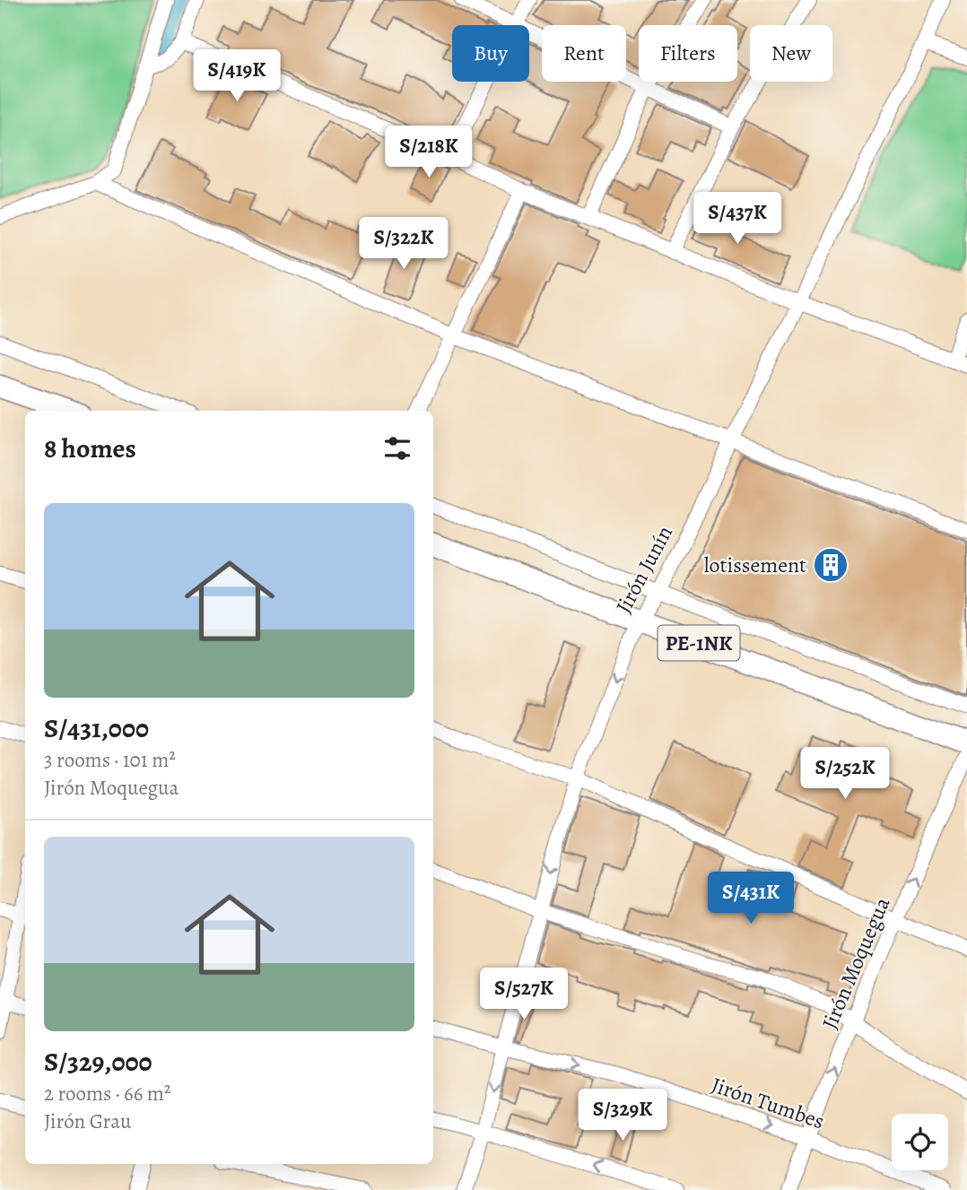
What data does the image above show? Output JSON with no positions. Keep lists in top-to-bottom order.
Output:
{
  "streets": {
    "main road": ["PE-1NK"],
    "street": ["Jirón Junín", "Jirón Moquegua", "Jirón Tumbes"]
  },
  "crossings": [
    ["Jirón Junín", "PE-1NK"],
    ["Jirón Junín", "Jirón Tumbes"],
    ["Jirón Moquegua", "Jirón Tumbes"]
  ],
  "one_way": ["Jirón Moquegua"],
  "places": {
    "building": ["lotissement"]
  },
  "page": {
    "chip": [
      "Buy",
      "Rent",
      "Filters",
      "New"
    ],
    "price": [
      "S/419K",
      "S/218K",
      "S/437K",
      "S/322K",
      "S/252K",
      "S/431K",
      "S/527K",
      "S/329K"
    ],
    "heading": "8 homes",
    "list": [
      {
        "name": "S/431,000",
        "note": "3 rooms · 101 m² · Jirón Moquegua"
      },
      {
        "name": "S/329,000",
        "note": "2 rooms · 66 m² · Jirón Grau"
      }
    ]
  }
}
